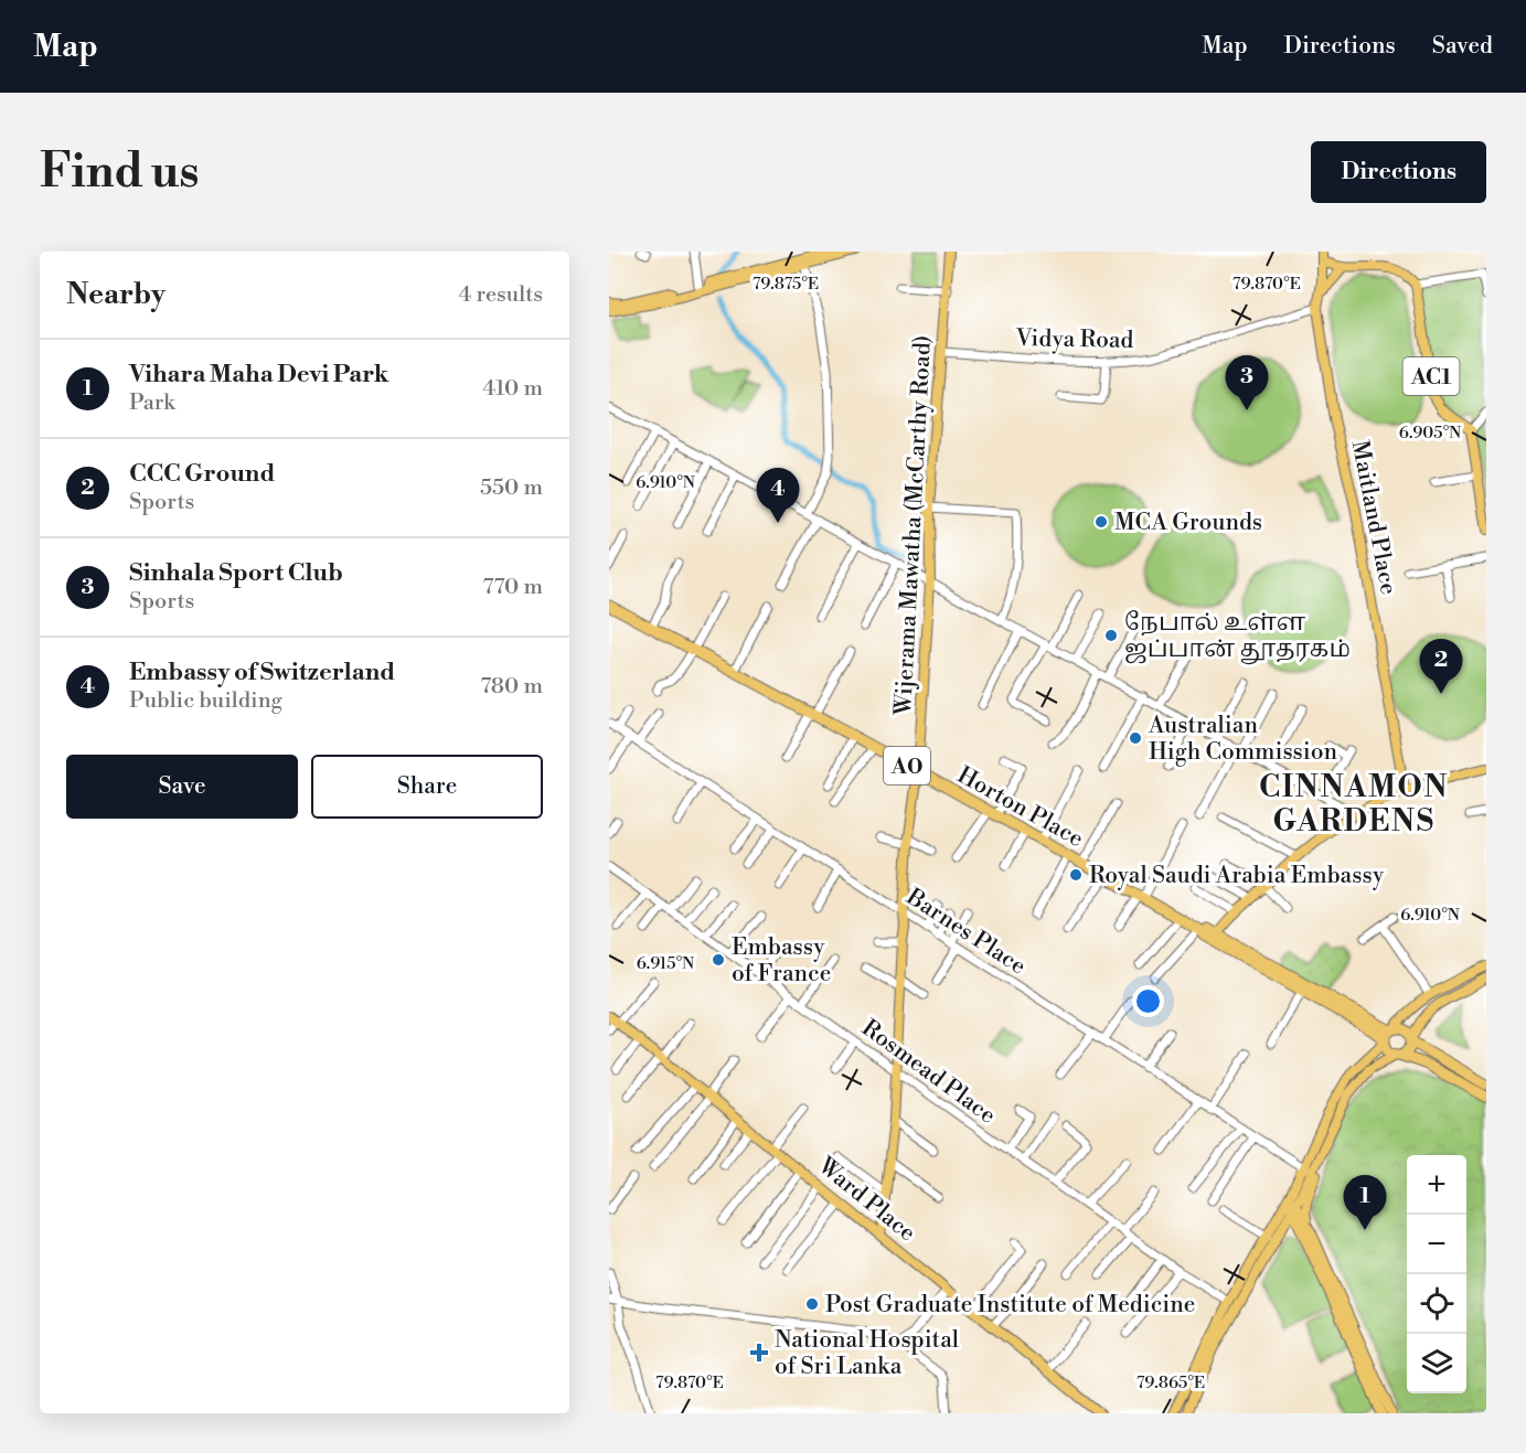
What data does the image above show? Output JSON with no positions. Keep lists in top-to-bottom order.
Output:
{
  "streets": {
    "highway": ["A0", "Horton Place"],
    "main road": [
      "AC1",
      "Maitland Place",
      "Wijerama Mawatha (McCarthy Road)",
      "Ward Place"
    ],
    "street": ["Vidya Road", "Barnes Place", "Rosmead Place"]
  },
  "crossings": [
    ["Vidya Road", "Maitland Place"],
    ["Vidya Road", "Wijerama Mawatha (McCarthy Road)"],
    ["Wijerama Mawatha (McCarthy Road)", "Horton Place"],
    ["Wijerama Mawatha (McCarthy Road)", "Barnes Place"],
    ["Wijerama Mawatha (McCarthy Road)", "Rosmead Place"],
    ["Wijerama Mawatha (McCarthy Road)", "Ward Place"],
    ["A0", "Horton Place"]
  ],
  "districts": ["CINNAMON GARDENS"],
  "places": {
    "other": [
      "MCA Grounds",
      "நேபால் உள்ள ஜப்பான் தூதரகம்",
      "Australian High Commission",
      "Royal Saudi Arabia Embassy",
      "Embassy of France",
      "Post Graduate Institute of Medicine"
    ],
    "health": ["National Hospital of Sri Lanka"]
  },
  "page": {
    "header": "Map",
    "nav": ["Map", "Directions", "Saved"],
    "buttons": [
      "Directions",
      ["Save", "Share"]
    ],
    "title": "Find us",
    "heading": ["Nearby", "4 results"],
    "list": [
      {
        "mark": "1",
        "name": "Vihara Maha Devi Park",
        "note": "Park",
        "value": "410 m"
      },
      {
        "mark": "2",
        "name": "CCC Ground",
        "note": "Sports",
        "value": "550 m"
      },
      {
        "mark": "3",
        "name": "Sinhala Sport Club",
        "note": "Sports",
        "value": "770 m"
      },
      {
        "mark": "4",
        "name": "Embassy of Switzerland",
        "note": "Public building",
        "value": "780 m"
      }
    ],
    "pins": [
      "3",
      "4",
      "2",
      "1"
    ],
    "map_buttons": ["+", "−"]
  },
  "coordinates": [
    "79.875°E",
    "79.870°E",
    "6.905°N",
    "6.910°N",
    "6.915°N",
    "79.865°E"
  ]
}
